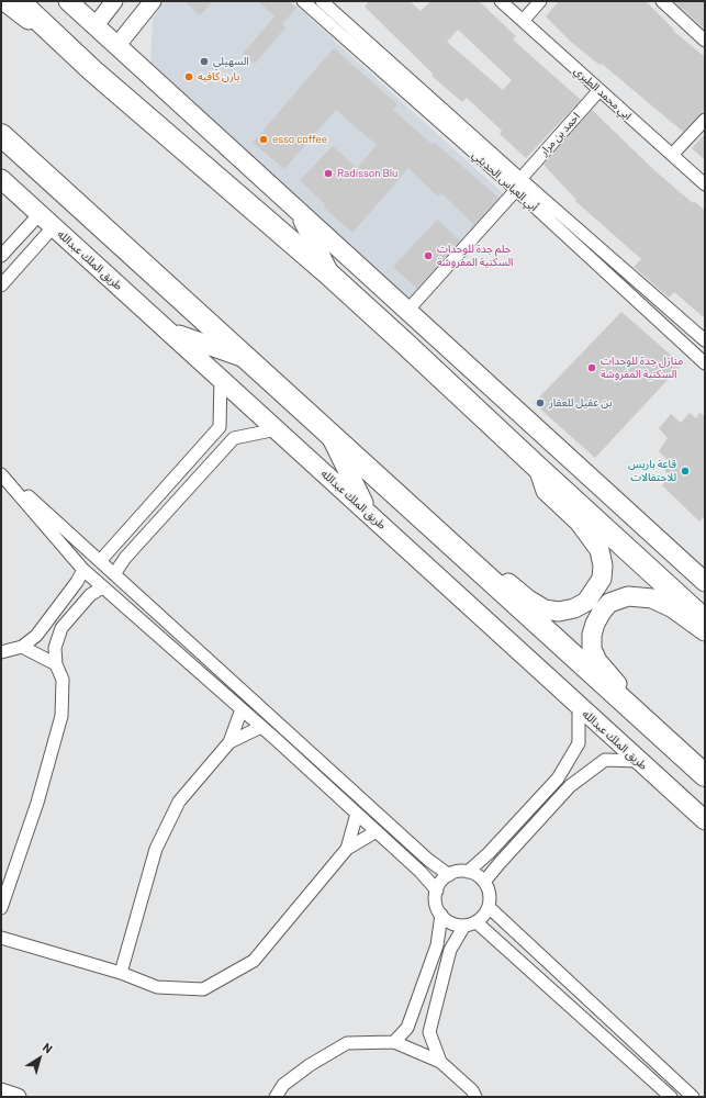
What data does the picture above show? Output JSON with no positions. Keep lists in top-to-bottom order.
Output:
{
  "streets": {
    "main road": ["طريق الملك عبدالله"],
    "street": ["ابي محمد الطبري", "احمد بن مرار", "أبي العباس الحديثي"]
  },
  "crossings": [
    ["ابي محمد الطبري", "احمد بن مرار"],
    ["احمد بن مرار", "أبي العباس الحديثي"]
  ],
  "places": [
    "السهيلي",
    "بارن كافيه",
    "esso coffee",
    "Radisson Blu",
    "حلم جدة للوحدات السكنية المفروشة",
    "منازل جدة للوحدات السكنية المفروشة",
    "بن عقيل للعقار",
    "قاعة باريس للاحتفالات"
  ],
  "north": "top right"
}
